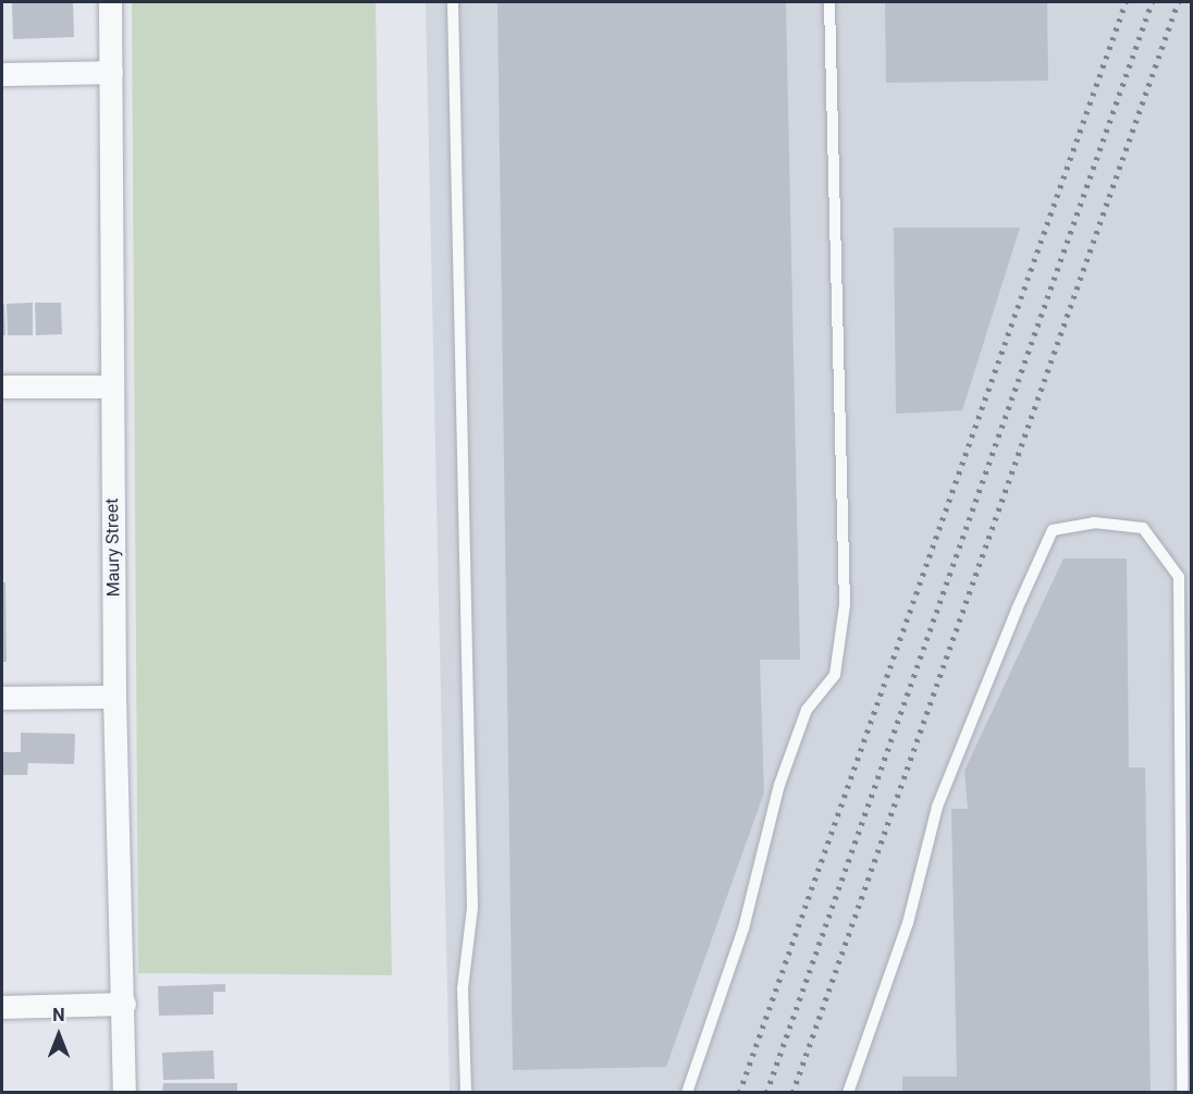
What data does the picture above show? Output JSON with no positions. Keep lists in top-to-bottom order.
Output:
{
  "streets": {
    "street": ["Maury Street"]
  },
  "north": "top"
}
